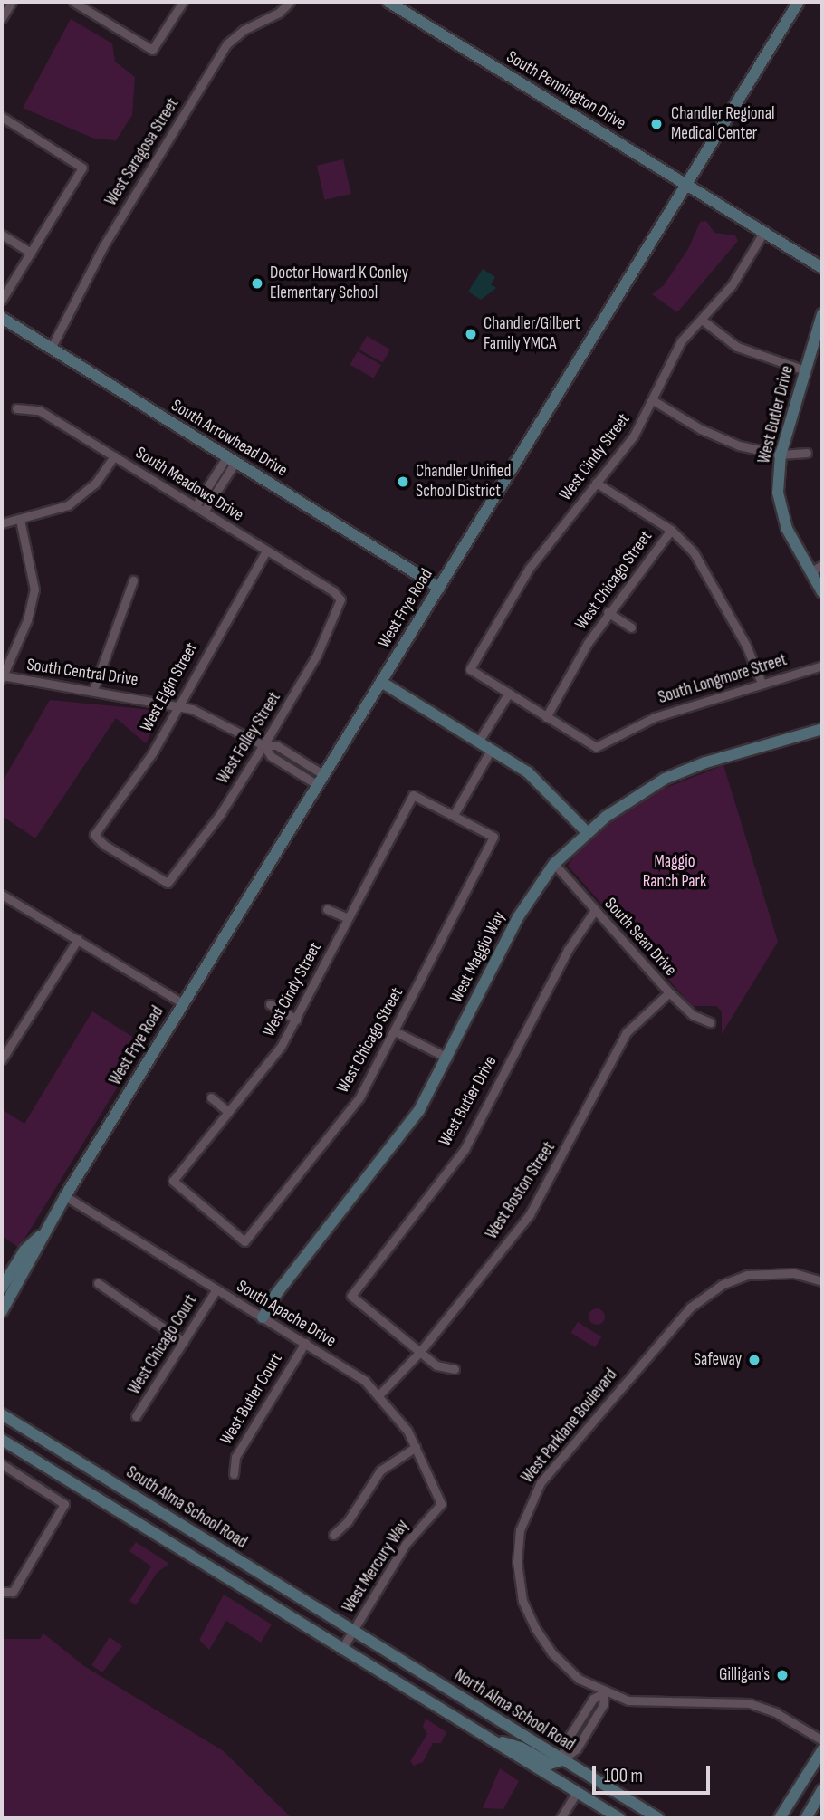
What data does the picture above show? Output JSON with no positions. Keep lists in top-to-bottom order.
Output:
{
  "streets": {
    "street": [
      "South Pennington Drive",
      "West Saragosa Street",
      "West Butler Drive",
      "South Arrowhead Drive",
      "West Cindy Street",
      "South Meadows Drive",
      "West Chicago Street",
      "West Frye Road",
      "South Central Drive",
      "South Longmore Street",
      "West Elgin Street",
      "West Folley Street",
      "South Sean Drive",
      "West Maggio Way",
      "West Boston Street",
      "South Apache Drive",
      "West Chicago Court",
      "West Butler Court",
      "West Parklane Boulevard",
      "South Alma School Road",
      "West Mercury Way",
      "North Alma School Road"
    ]
  },
  "crossings": [
    ["South Pennington Drive", "West Cindy Street"],
    ["South Pennington Drive", "West Frye Road"],
    ["West Saragosa Street", "South Arrowhead Drive"],
    ["West Butler Drive", "South Sean Drive"],
    ["West Butler Drive", "West Boston Street"],
    ["South Arrowhead Drive", "West Frye Road"],
    ["West Cindy Street", "West Chicago Street"],
    ["West Cindy Street", "South Longmore Street"],
    ["South Meadows Drive", "West Elgin Street"],
    ["South Meadows Drive", "West Folley Street"],
    ["West Chicago Street", "South Longmore Street"],
    ["West Frye Road", "South Central Drive"],
    ["West Frye Road", "South Apache Drive"],
    ["South Central Drive", "West Elgin Street"],
    ["South Central Drive", "West Folley Street"],
    ["West Elgin Street", "West Folley Street"],
    ["South Sean Drive", "West Maggio Way"],
    ["South Sean Drive", "West Boston Street"],
    ["West Maggio Way", "South Apache Drive"],
    ["West Boston Street", "South Apache Drive"],
    ["South Apache Drive", "West Chicago Court"],
    ["South Apache Drive", "West Butler Court"],
    ["South Apache Drive", "West Mercury Way"],
    ["South Alma School Road", "West Mercury Way"],
    ["South Alma School Road", "North Alma School Road"],
    ["West Mercury Way", "North Alma School Road"]
  ],
  "parks": ["Maggio Ranch Park"],
  "places": [
    "Chandler Regional Medical Center",
    "Doctor Howard K Conley Elementary School",
    "Chandler/Gilbert Family YMCA",
    "Chandler Unified School District",
    "Safeway",
    "Gilligan's"
  ],
  "scale_bar": "100 m"
}
